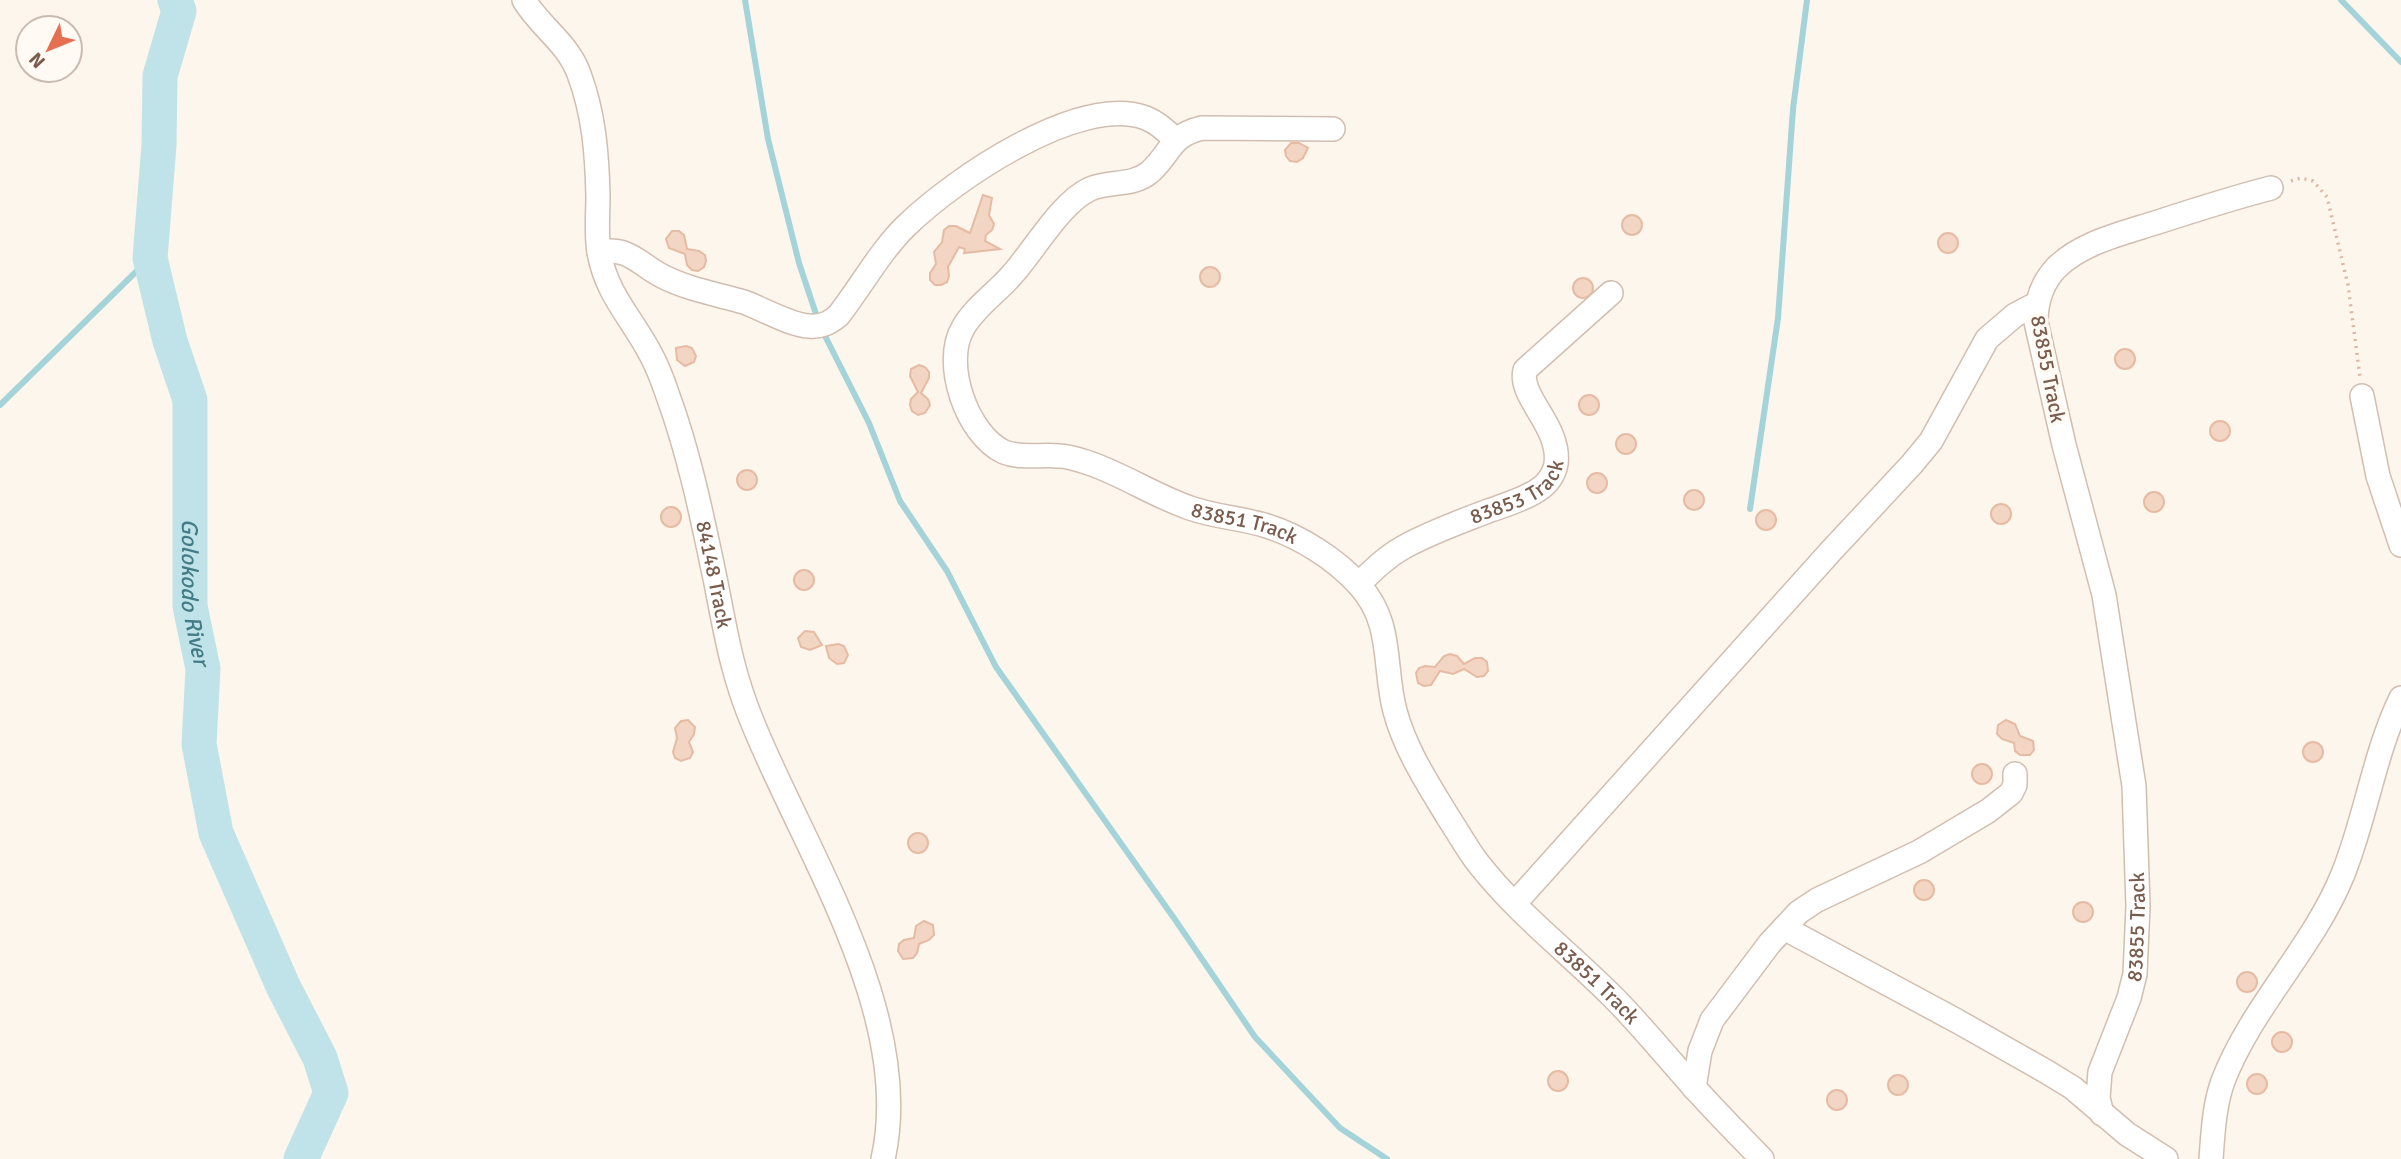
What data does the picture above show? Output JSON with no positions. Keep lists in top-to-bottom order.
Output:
{
  "streets": {
    "street": [
      "83855 Track",
      "83853 Track",
      "83851 Track",
      "84148 Track"
    ]
  },
  "crossings": [
    ["83853 Track", "83851 Track"]
  ],
  "water": ["Golokodo River"],
  "north": "bottom left"
}
